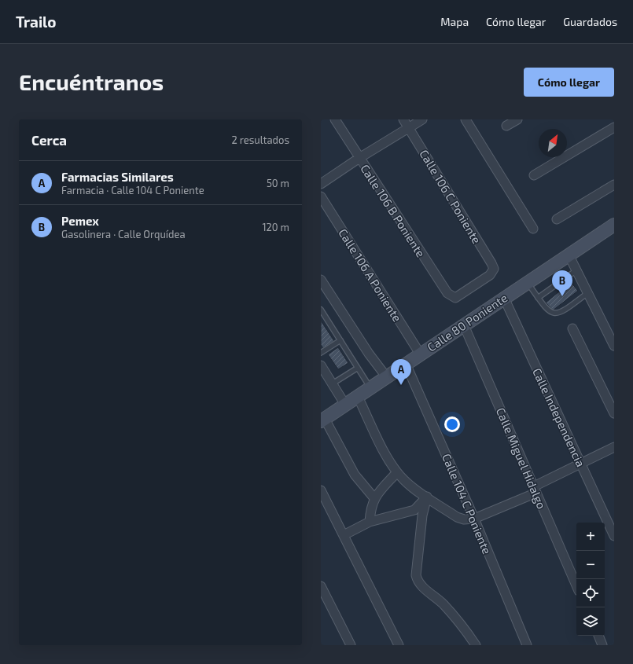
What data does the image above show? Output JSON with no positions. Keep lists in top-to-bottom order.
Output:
{
  "streets": {
    "street": [
      "Calle 106 C Poniente",
      "Calle 106 B Poniente",
      "Calle 106 A Poniente",
      "Calle 80 Poniente",
      "Calle Independencia",
      "Calle Miguel Hidalgo",
      "Calle 104 C Poniente"
    ]
  },
  "crossings": [
    ["Calle 106 C Poniente", "Calle 106 B Poniente"],
    ["Calle 106 A Poniente", "Calle 80 Poniente"],
    ["Calle 80 Poniente", "Calle Independencia"],
    ["Calle 80 Poniente", "Calle Miguel Hidalgo"],
    ["Calle 80 Poniente", "Calle 104 C Poniente"]
  ],
  "north": "top right",
  "page": {
    "header": "Trailo",
    "nav": ["Mapa", "Cómo llegar", "Guardados"],
    "buttons": "Cómo llegar",
    "title": "Encuéntranos",
    "heading": ["Cerca", "2 resultados"],
    "list": [
      {
        "mark": "A",
        "name": "Farmacias Similares",
        "note": "Farmacia · Calle 104 C Poniente",
        "value": "50 m"
      },
      {
        "mark": "B",
        "name": "Pemex",
        "note": "Gasolinera · Calle Orquídea",
        "value": "120 m"
      }
    ],
    "pins": ["B", "A"],
    "map_buttons": ["+", "−"]
  }
}
